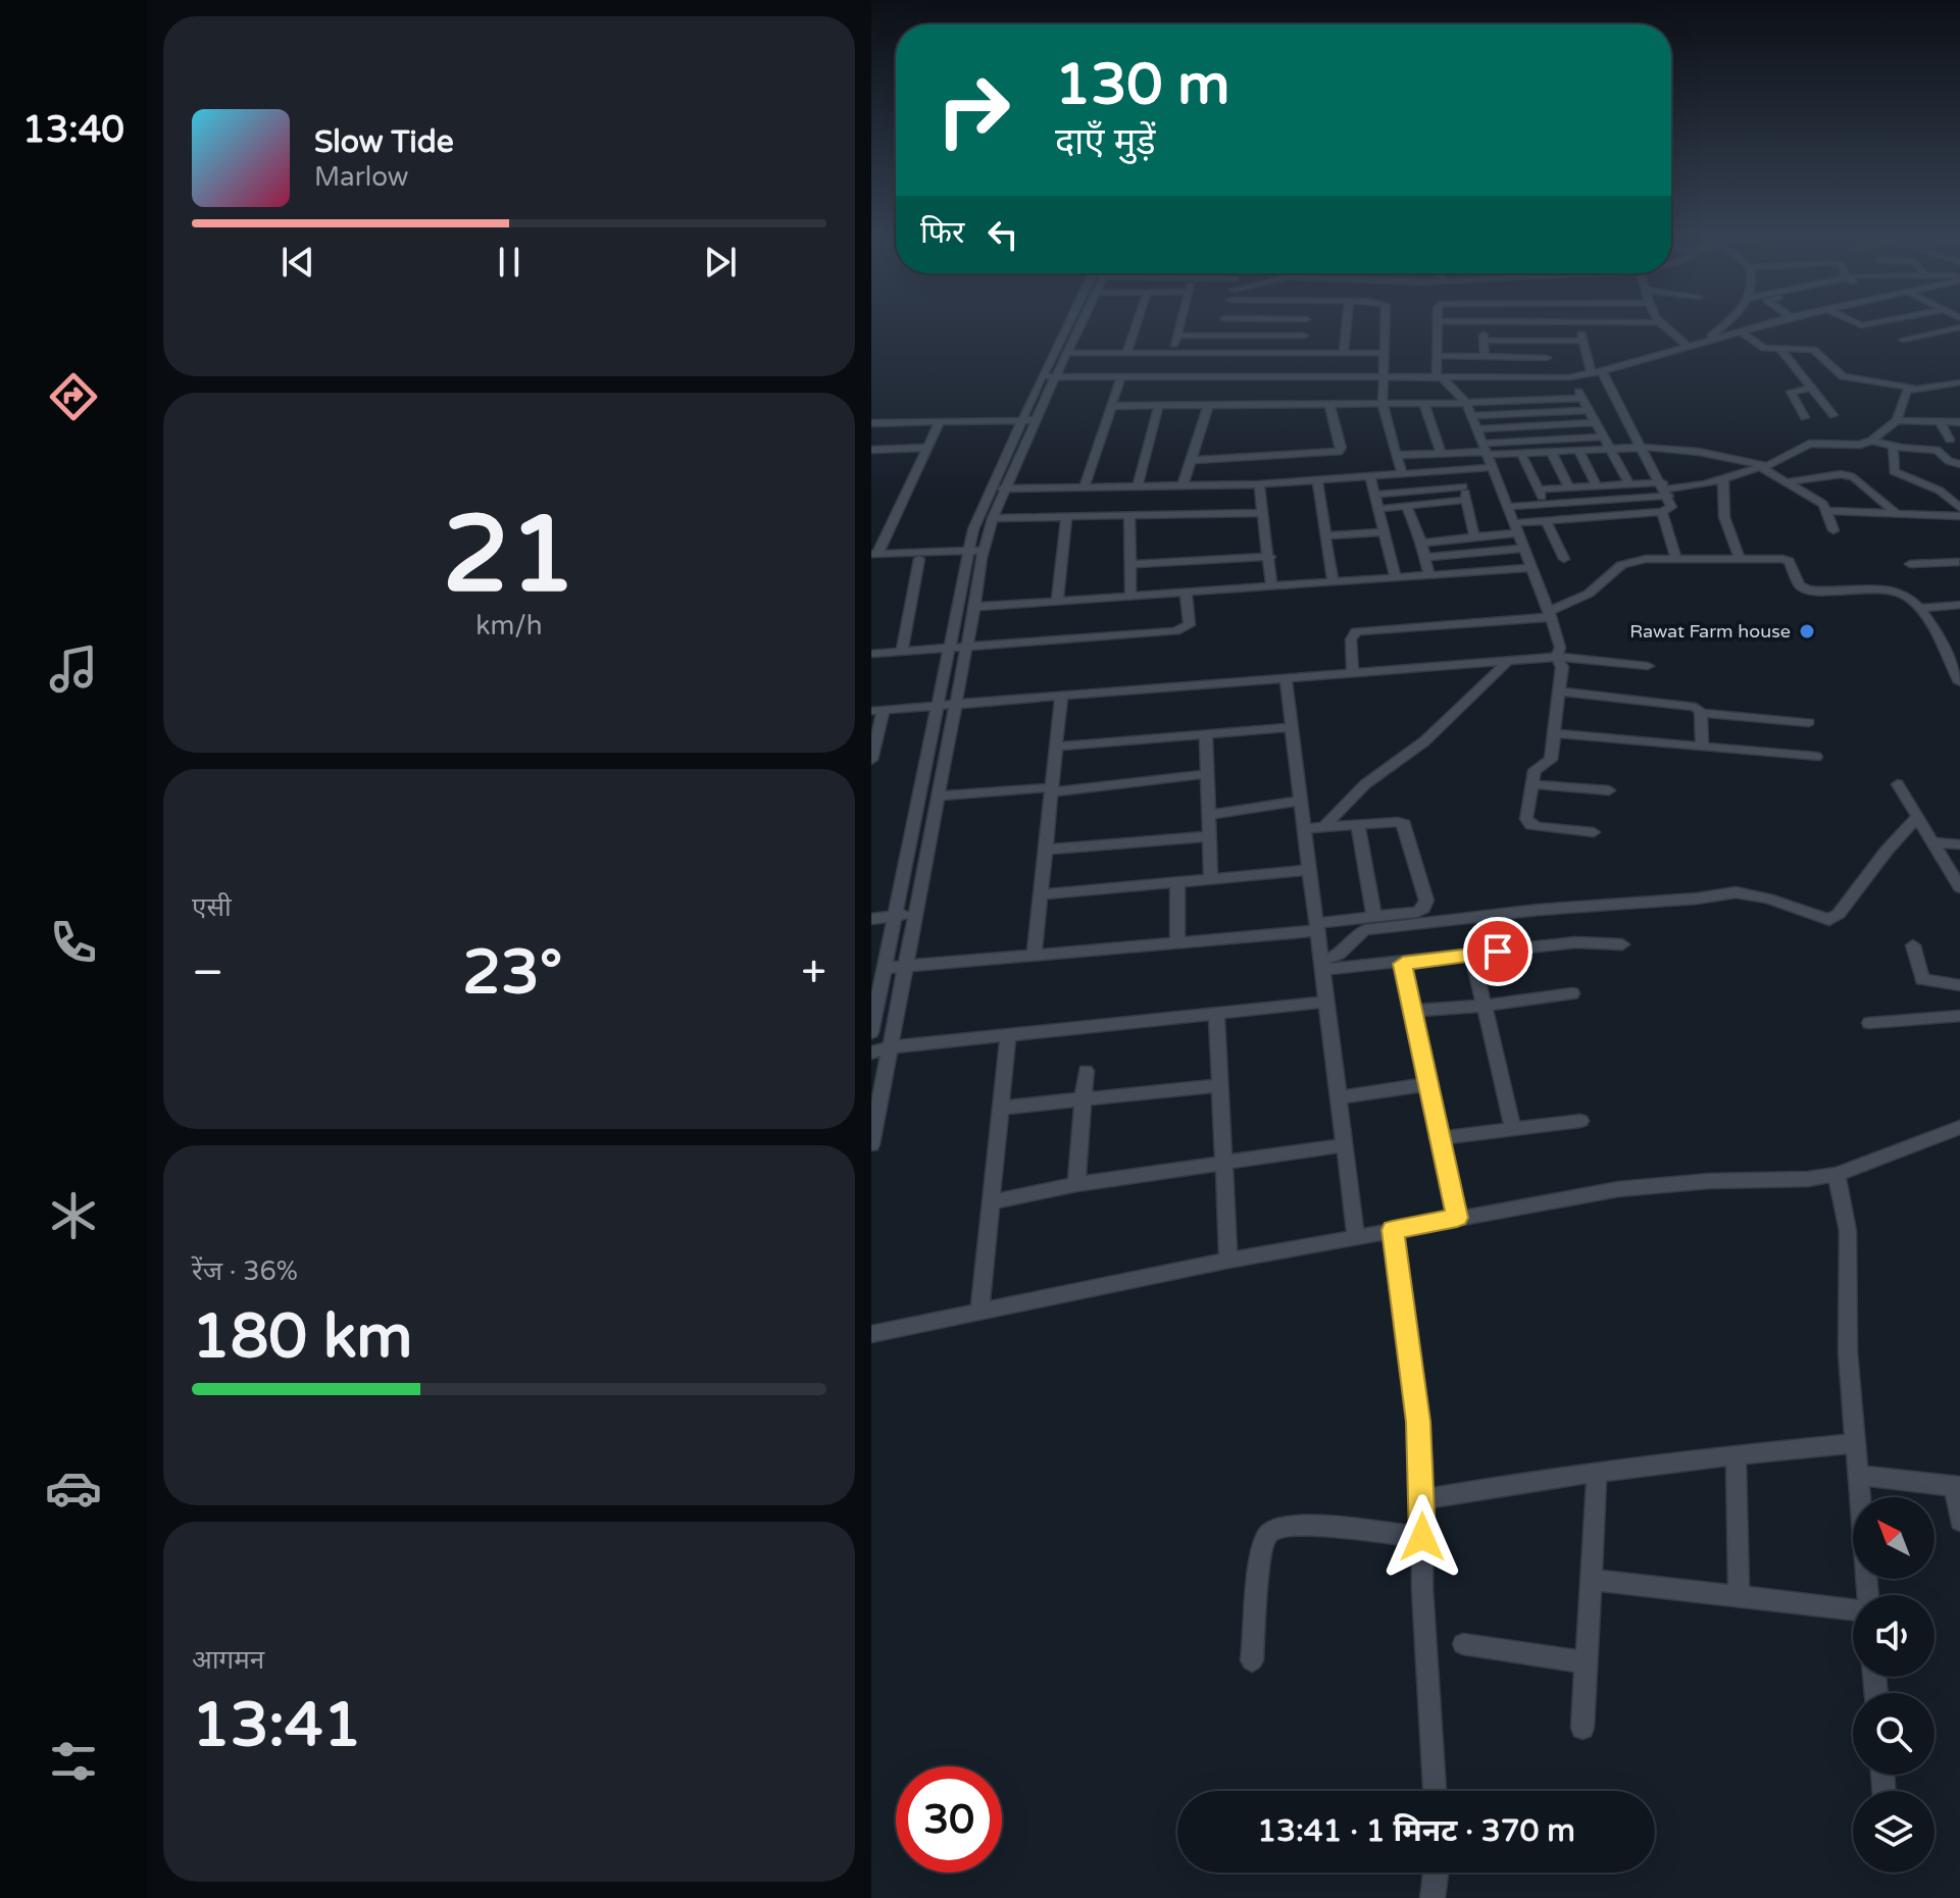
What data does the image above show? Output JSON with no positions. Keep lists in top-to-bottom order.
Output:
{
  "places": ["Rawat Farm house"],
  "north": "top left",
  "page": {
    "tabs": "13:40",
    "turn": ["130 m", "दाएँ मुड़ें"],
    "song": ["Slow Tide", "Marlow"],
    "then": "फिर",
    "tile": [
      ["21", "km/h"],
      "एसी",
      ["रेंज · 36%", "180 km"],
      ["आगमन", "13:41"]
    ],
    "heat": ["−", "23°", "+"],
    "limit": "30",
    "trip": "13:41 · 1 मिनट · 370 m"
  }
}
